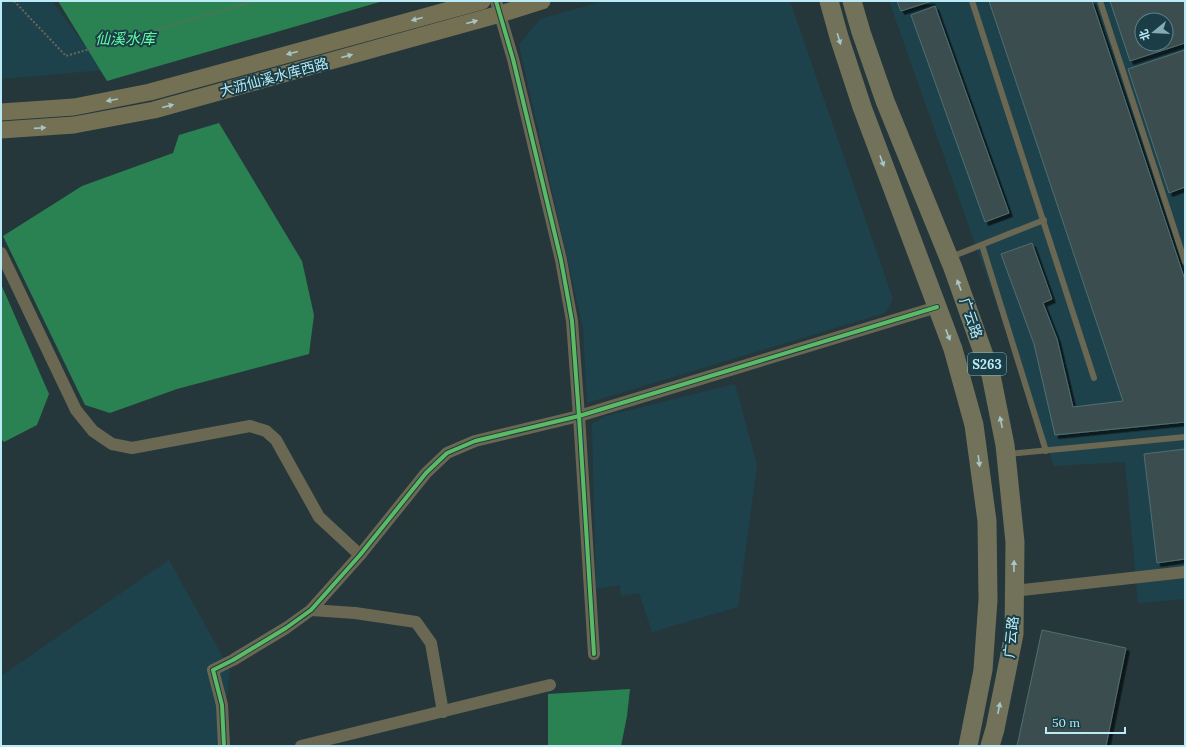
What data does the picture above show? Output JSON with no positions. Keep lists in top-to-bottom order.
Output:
{
  "streets": {
    "main road": ["广云路", "S263"],
    "street": ["大沥仙溪水库西路"]
  },
  "water": ["仙溪水库"],
  "scale_bar": "50 m",
  "north": "left"
}
